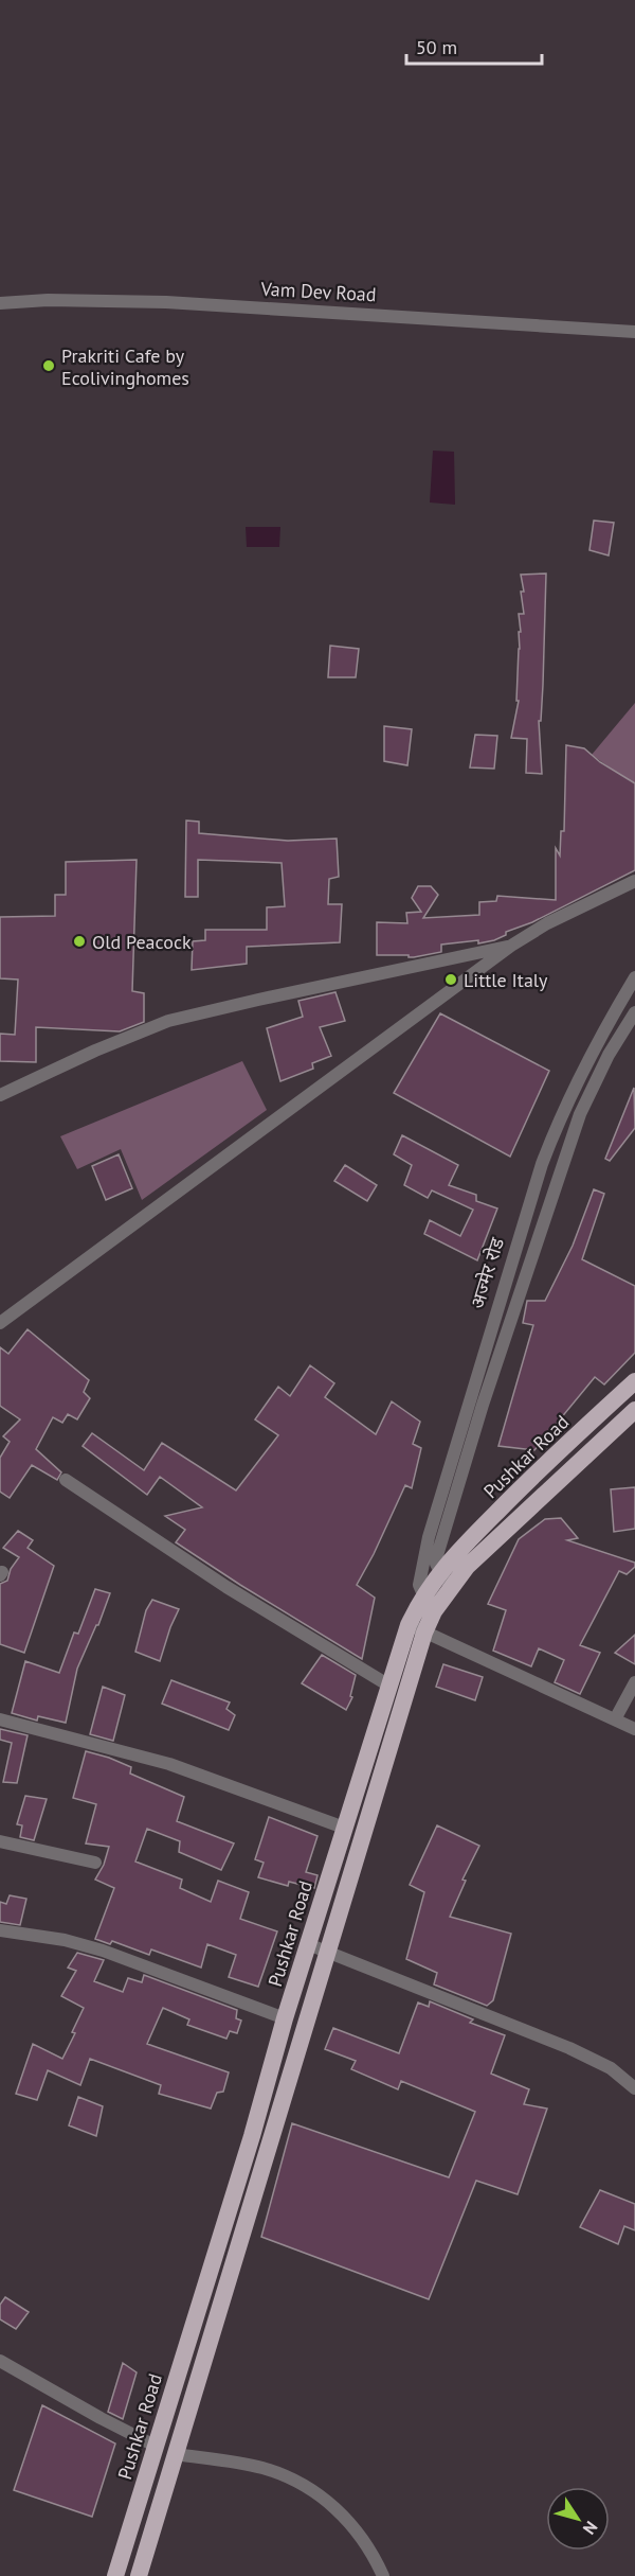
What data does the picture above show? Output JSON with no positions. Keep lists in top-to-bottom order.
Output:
{
  "streets": {
    "highway": ["Pushkar Road"],
    "street": ["Vam Dev Road", "अज्मेर रोड"]
  },
  "crossings": [
    ["अज्मेर रोड", "Pushkar Road"]
  ],
  "places": ["Prakriti Cafe by Ecolivinghomes", "Old Peacock", "Little Italy"],
  "scale_bar": "50 m",
  "north": "bottom right"
}
